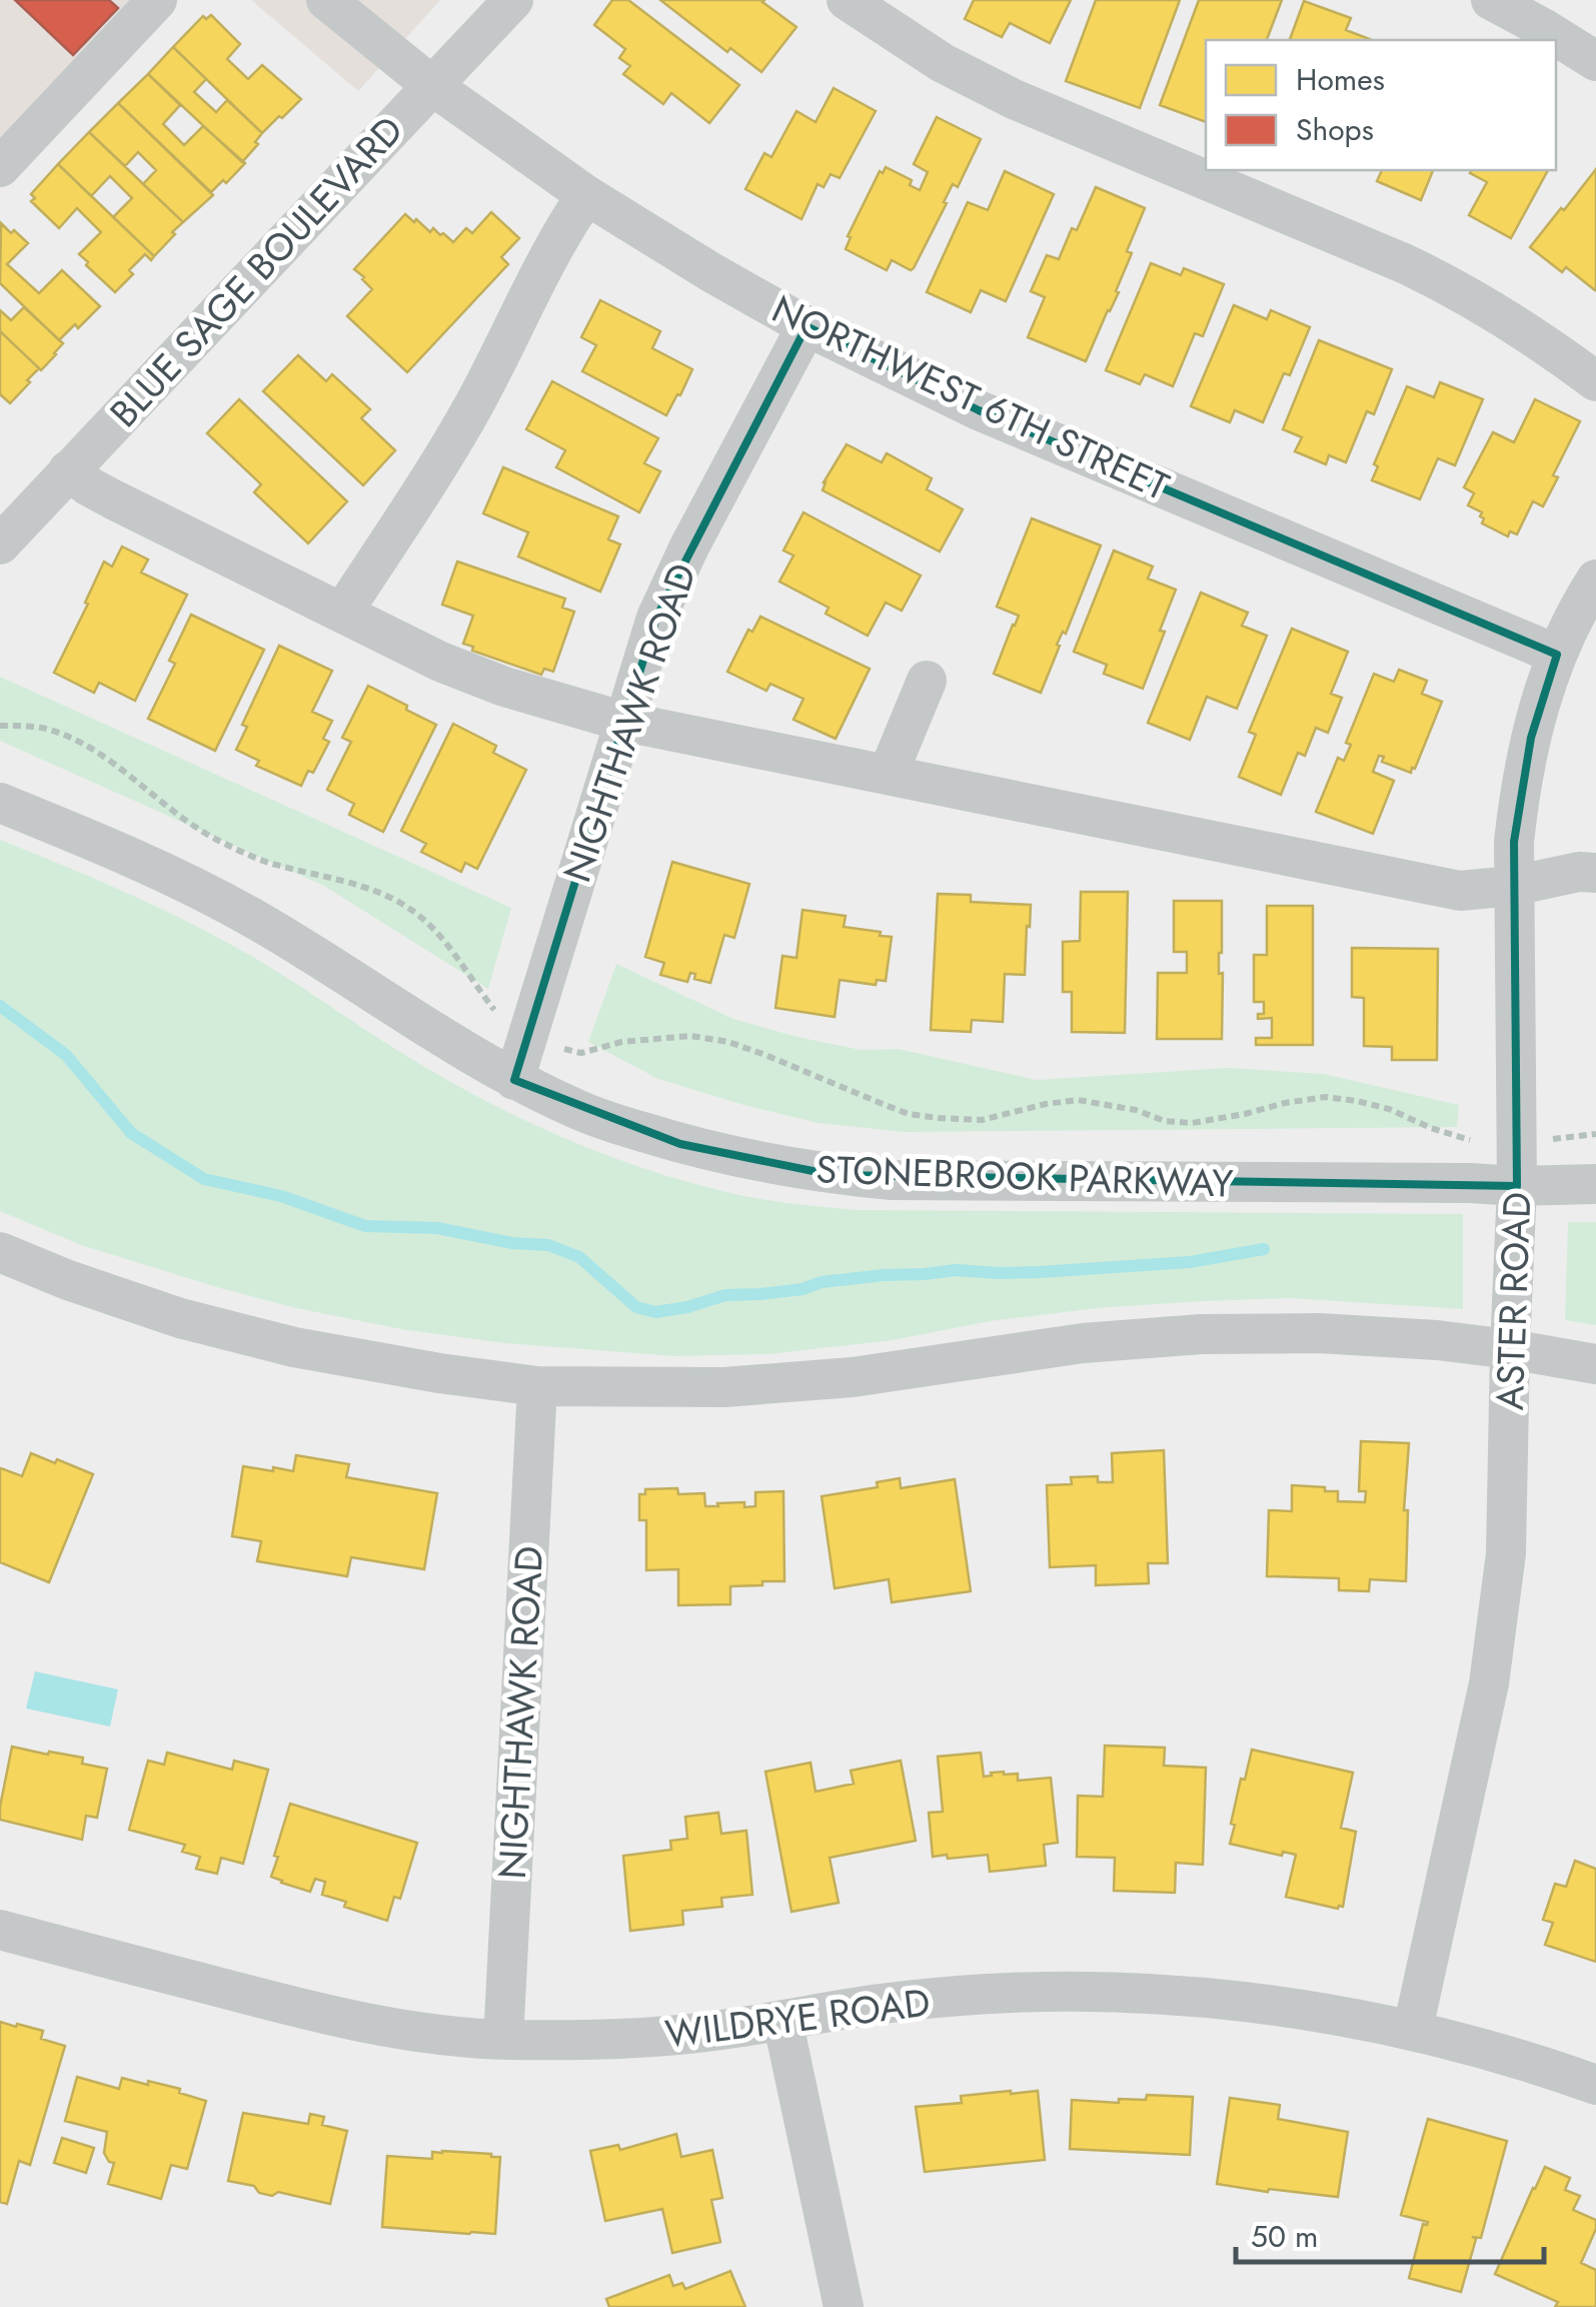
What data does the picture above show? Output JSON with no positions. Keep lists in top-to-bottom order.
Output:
{
  "streets": {
    "street": [
      "BLUE SAGE BOULEVARD",
      "NORTHWEST 6TH STREET",
      "NIGHTHAWK ROAD",
      "STONEBROOK PARKWAY",
      "ASTER ROAD",
      "WILDRYE ROAD"
    ]
  },
  "crossings": [
    ["BLUE SAGE BOULEVARD", "NORTHWEST 6TH STREET"],
    ["NORTHWEST 6TH STREET", "NIGHTHAWK ROAD"],
    ["NORTHWEST 6TH STREET", "ASTER ROAD"],
    ["NIGHTHAWK ROAD", "STONEBROOK PARKWAY"],
    ["NIGHTHAWK ROAD", "WILDRYE ROAD"],
    ["STONEBROOK PARKWAY", "ASTER ROAD"],
    ["ASTER ROAD", "WILDRYE ROAD"]
  ],
  "legend": ["Homes", "Shops"],
  "scale_bar": "50 m"
}
